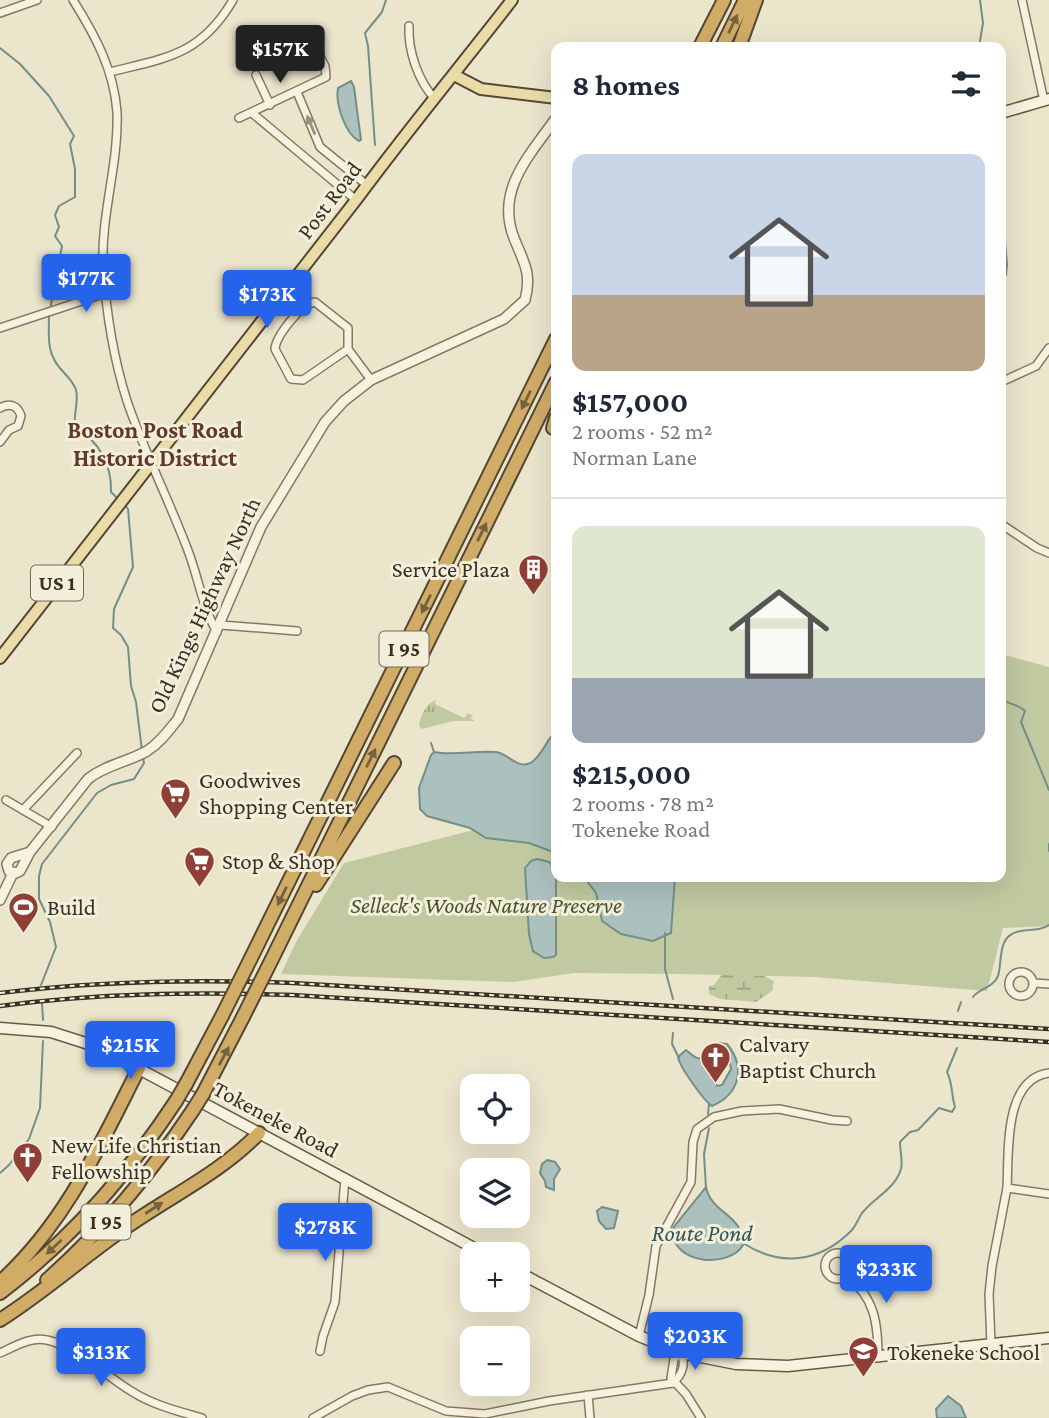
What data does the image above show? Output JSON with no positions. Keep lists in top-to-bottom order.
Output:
{
  "streets": {
    "highway": ["I 95"],
    "main road": ["Post Road", "US 1", "Tokeneke Road"],
    "street": ["Old Kings Highway North"]
  },
  "districts": ["Boston Post Road Historic District"],
  "water": ["Route Pond"],
  "parks": ["Selleck's Woods Nature Preserve"],
  "places": {
    "building": ["Service Plaza"],
    "supermarket": ["Goodwives Shopping Center", "Stop & Shop"],
    "sports": ["Build"],
    "church": ["Calvary Baptist Church", "New Life Christian Fellowship"],
    "school or university": ["Tokeneke School"]
  },
  "page": {
    "price": [
      "$157K",
      "$177K",
      "$173K",
      "$215K",
      "$278K",
      "$233K",
      "$203K",
      "$313K"
    ],
    "heading": "8 homes",
    "list": [
      {
        "name": "$157,000",
        "note": "2 rooms · 52 m² · Norman Lane"
      },
      {
        "name": "$215,000",
        "note": "2 rooms · 78 m² · Tokeneke Road"
      }
    ],
    "map_buttons": ["+", "−"]
  }
}
